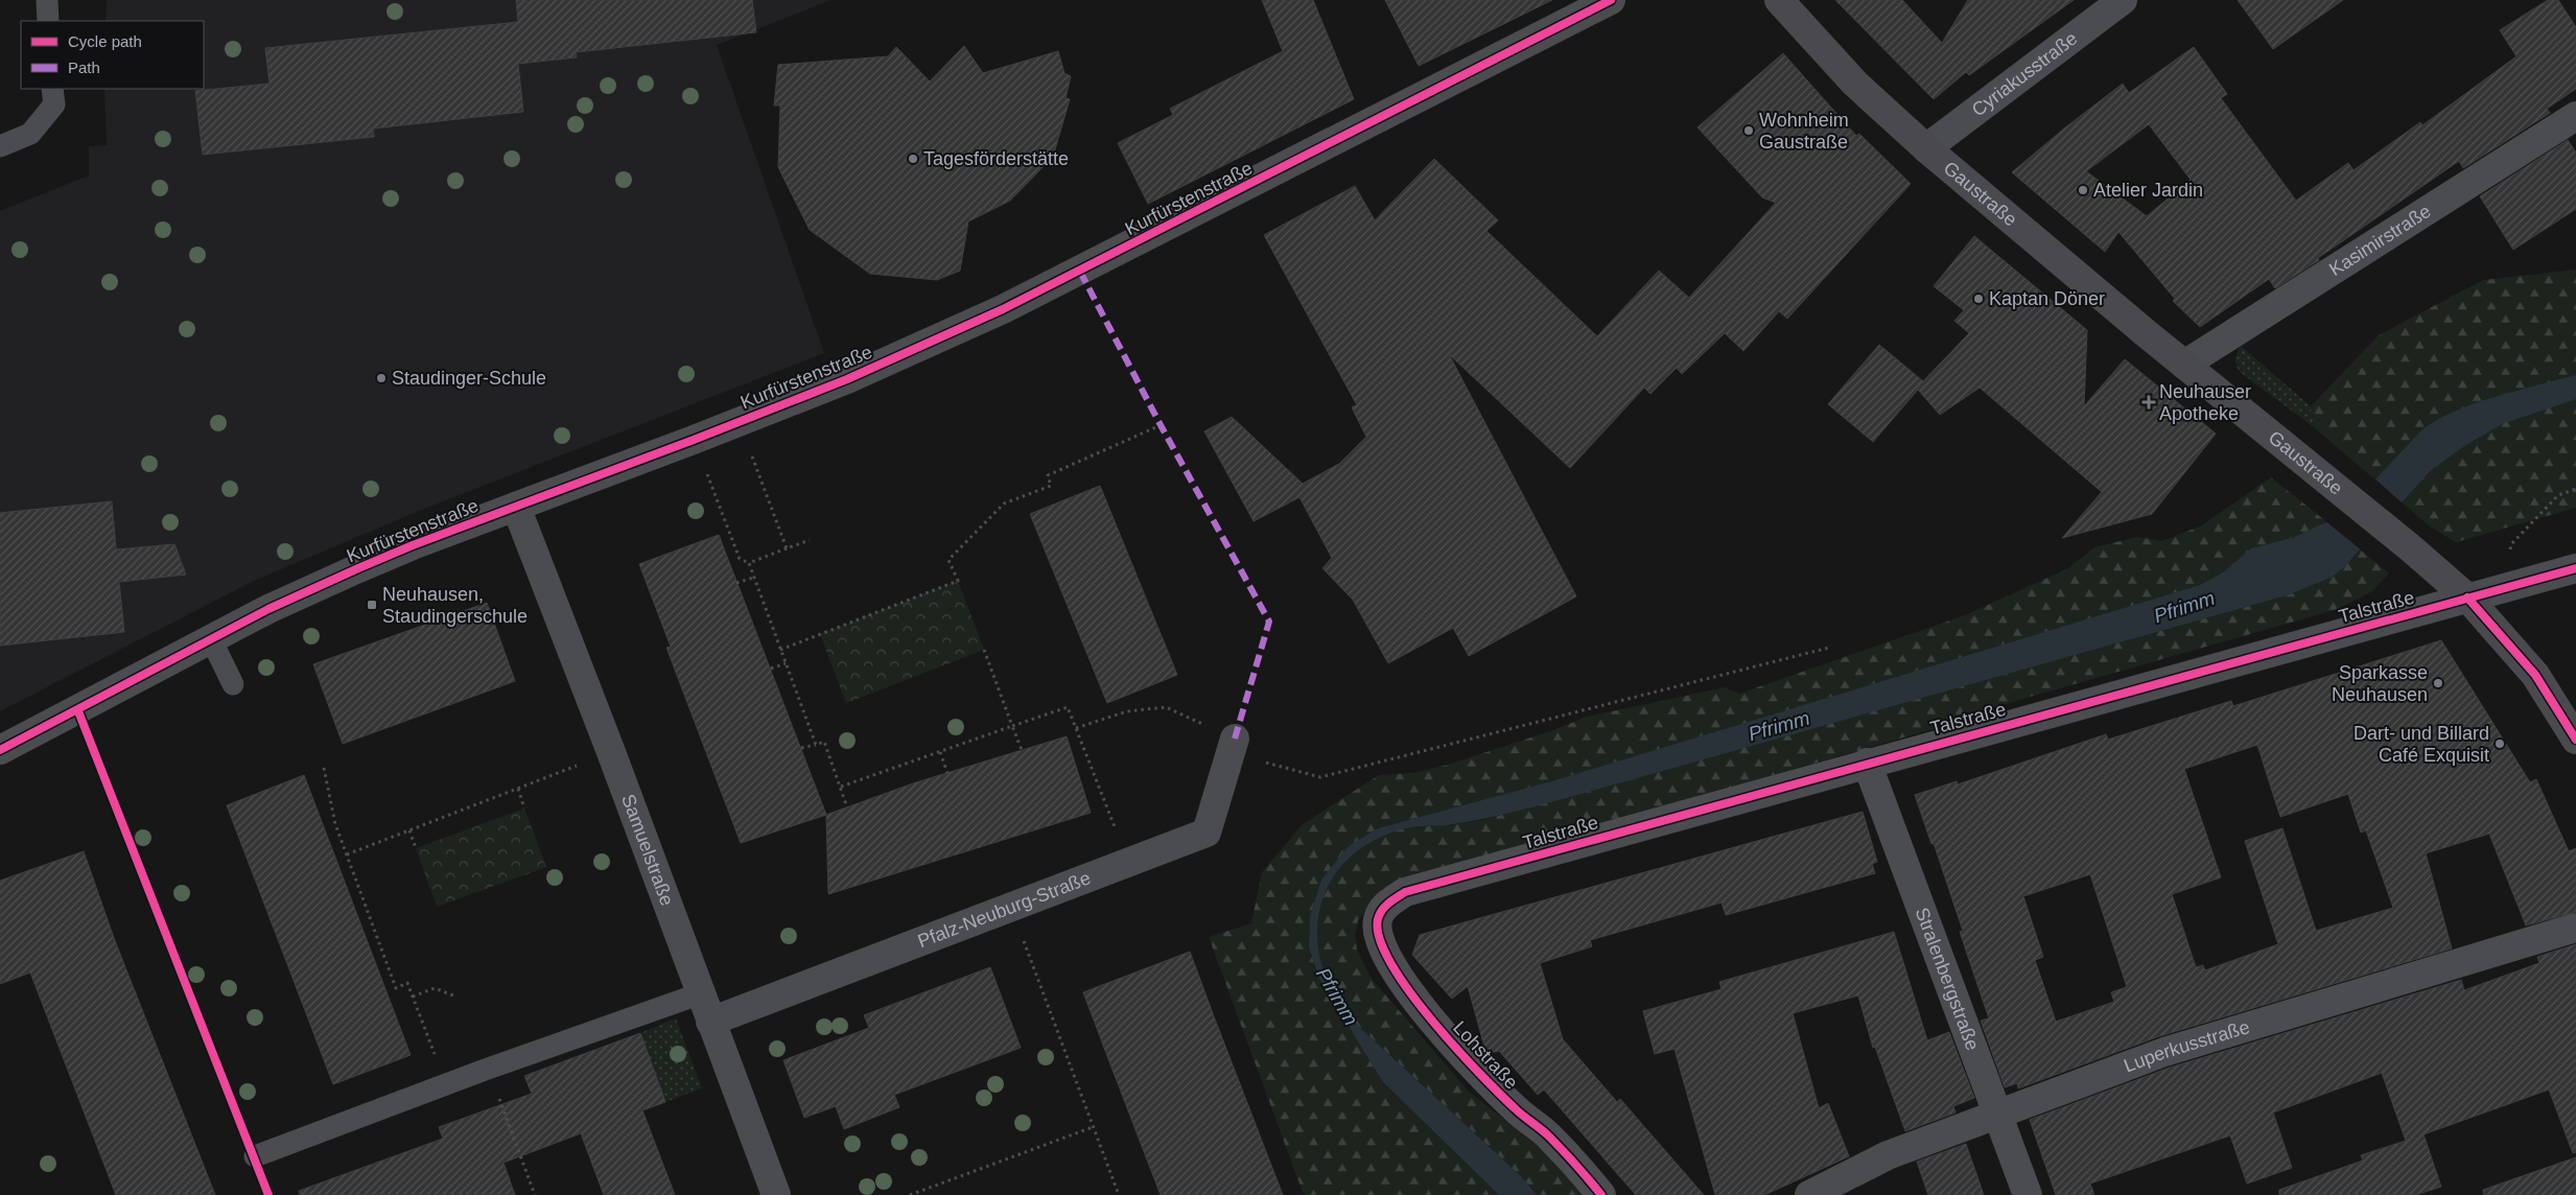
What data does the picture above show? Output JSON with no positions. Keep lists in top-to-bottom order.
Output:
{
  "streets": {
    "main road": ["Gaustraße"],
    "street": [
      "Cyriakusstraße",
      "Kurfürstenstraße",
      "Kasimirstraße",
      "Talstraße",
      "Samuelstraße",
      "Pfalz-Neuburg-Straße",
      "Stralenbergstraße",
      "Luperkusstraße",
      "Lohstraße"
    ]
  },
  "crossings": [
    ["Cyriakusstraße", "Gaustraße"],
    ["Gaustraße", "Kasimirstraße"],
    ["Gaustraße", "Talstraße"],
    ["Kurfürstenstraße", "Samuelstraße"],
    ["Talstraße", "Stralenbergstraße"],
    ["Talstraße", "Lohstraße"],
    ["Samuelstraße", "Pfalz-Neuburg-Straße"],
    ["Stralenbergstraße", "Luperkusstraße"]
  ],
  "water": ["Pfrimm"],
  "places": {
    "other": [
      "Wohnheim Gaustraße",
      "Tagesförderstätte",
      "Atelier Jardin",
      "Kaptan Döner",
      "Staudinger-Schule",
      "Sparkasse Neuhausen",
      "Dart- und Billard Café Exquisit"
    ],
    "health": ["Neuhauser Apotheke"],
    "transit": ["Neuhausen, Staudingerschule"]
  },
  "legend": ["Cycle path", "Path"]
}
